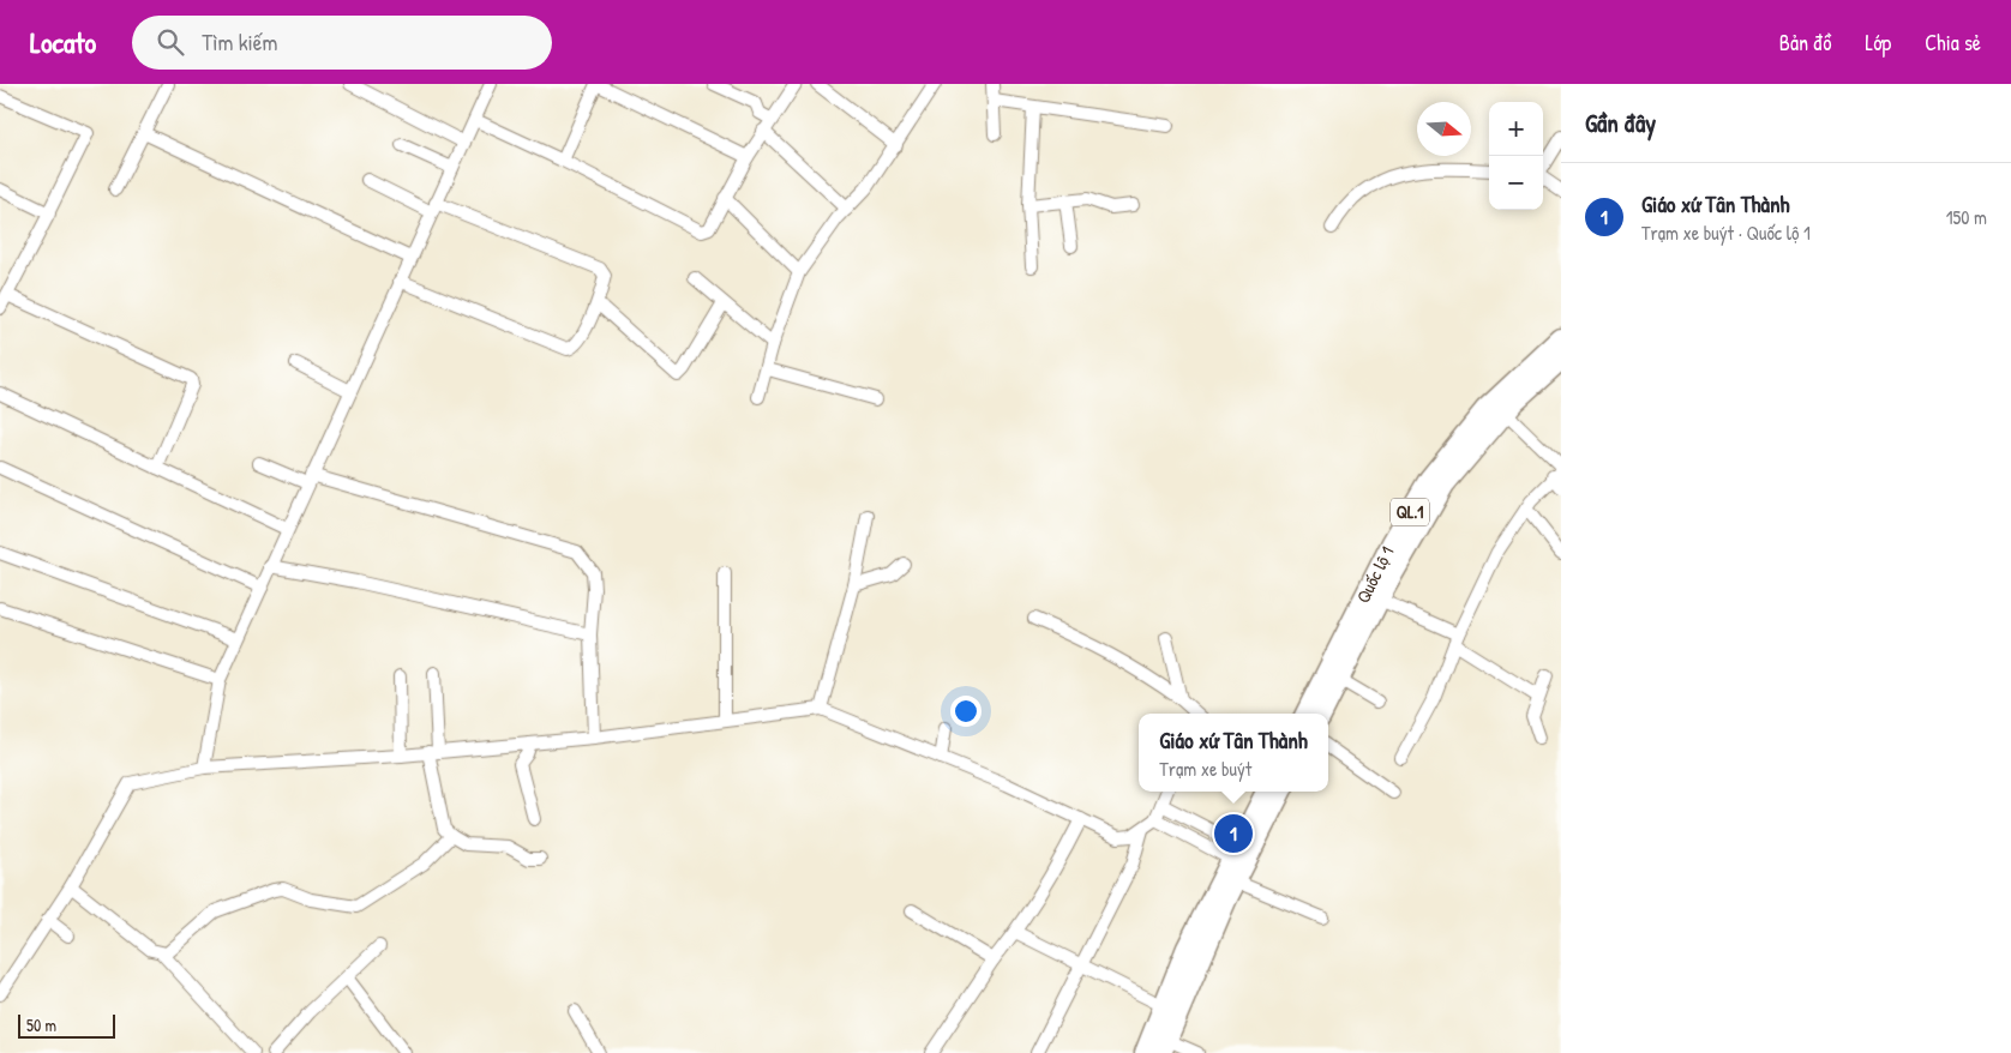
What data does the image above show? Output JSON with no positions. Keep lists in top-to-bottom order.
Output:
{
  "streets": {
    "highway": ["QL.1", "Quốc lộ 1"]
  },
  "scale_bar": "50 m",
  "north": "right",
  "page": {
    "header": "Locato",
    "search": "Tìm kiếm",
    "nav": ["Bản đồ", "Lớp", "Chia sẻ"],
    "heading": "Gần đây",
    "map_buttons": ["+", "−"],
    "list": [
      {
        "mark": "1",
        "name": "Giáo xứ Tân Thành",
        "note": "Trạm xe buýt · Quốc lộ 1",
        "value": "150 m"
      }
    ],
    "popup": ["Giáo xứ Tân Thành", "Trạm xe buýt"],
    "pins": "1",
    "scale": "50 m"
  }
}
